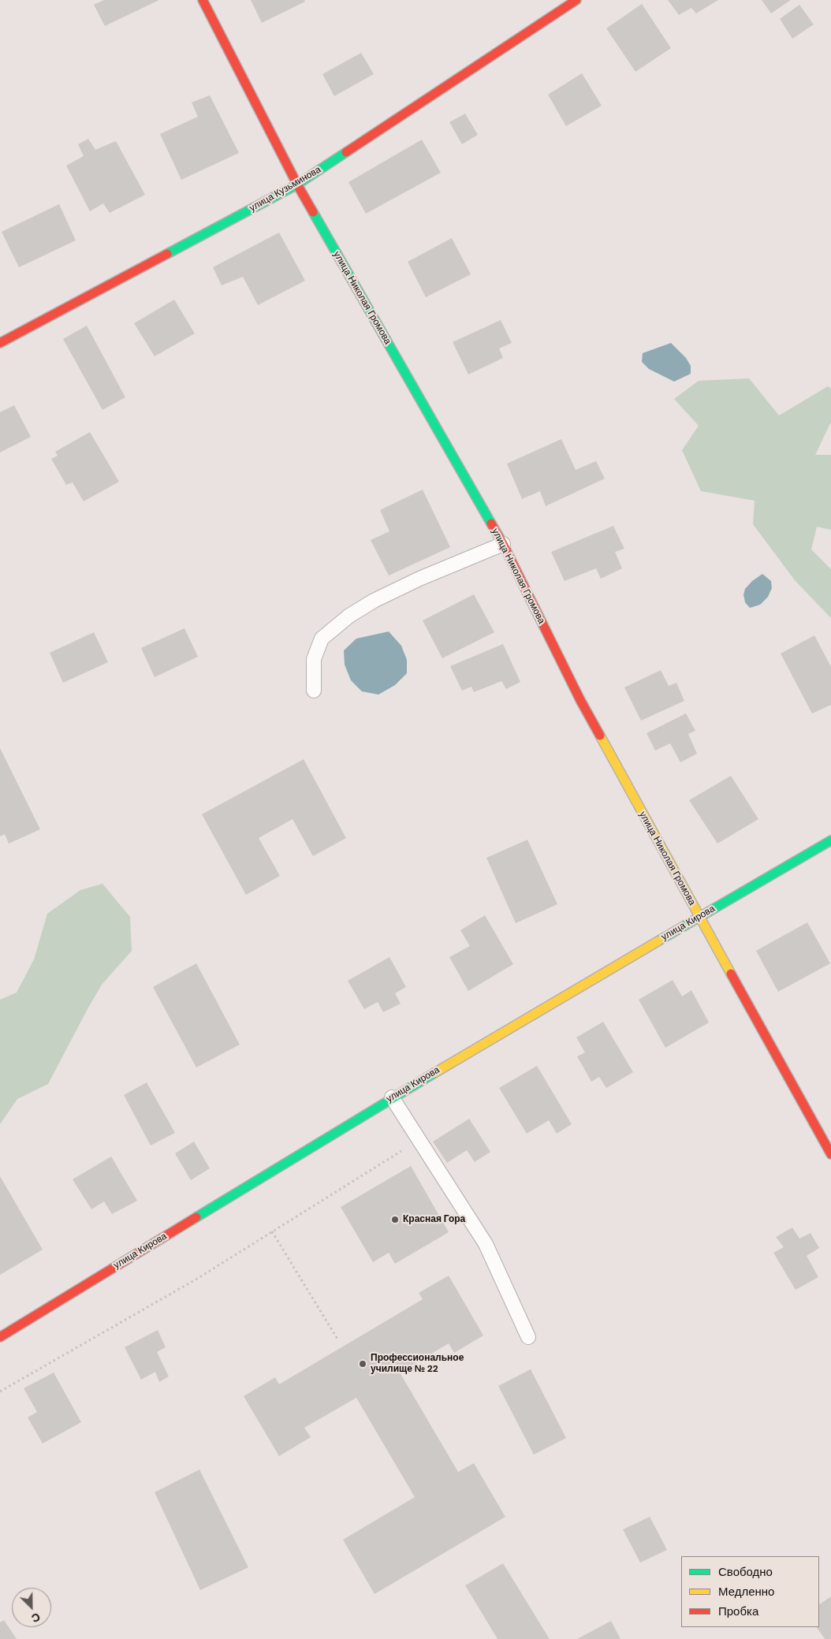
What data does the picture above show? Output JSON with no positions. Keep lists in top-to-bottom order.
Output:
{
  "streets": {
    "street": ["улица Кузьминова", "улица Николая Громова", "улица Кирова"]
  },
  "crossings": [
    ["улица Кузьминова", "улица Николая Громова"],
    ["улица Николая Громова", "улица Кирова"]
  ],
  "places": ["Красная Гора", "Профессиональное училище № 22"],
  "legend": ["Свободно", "Медленно", "Пробка"],
  "north": "bottom right"
}
